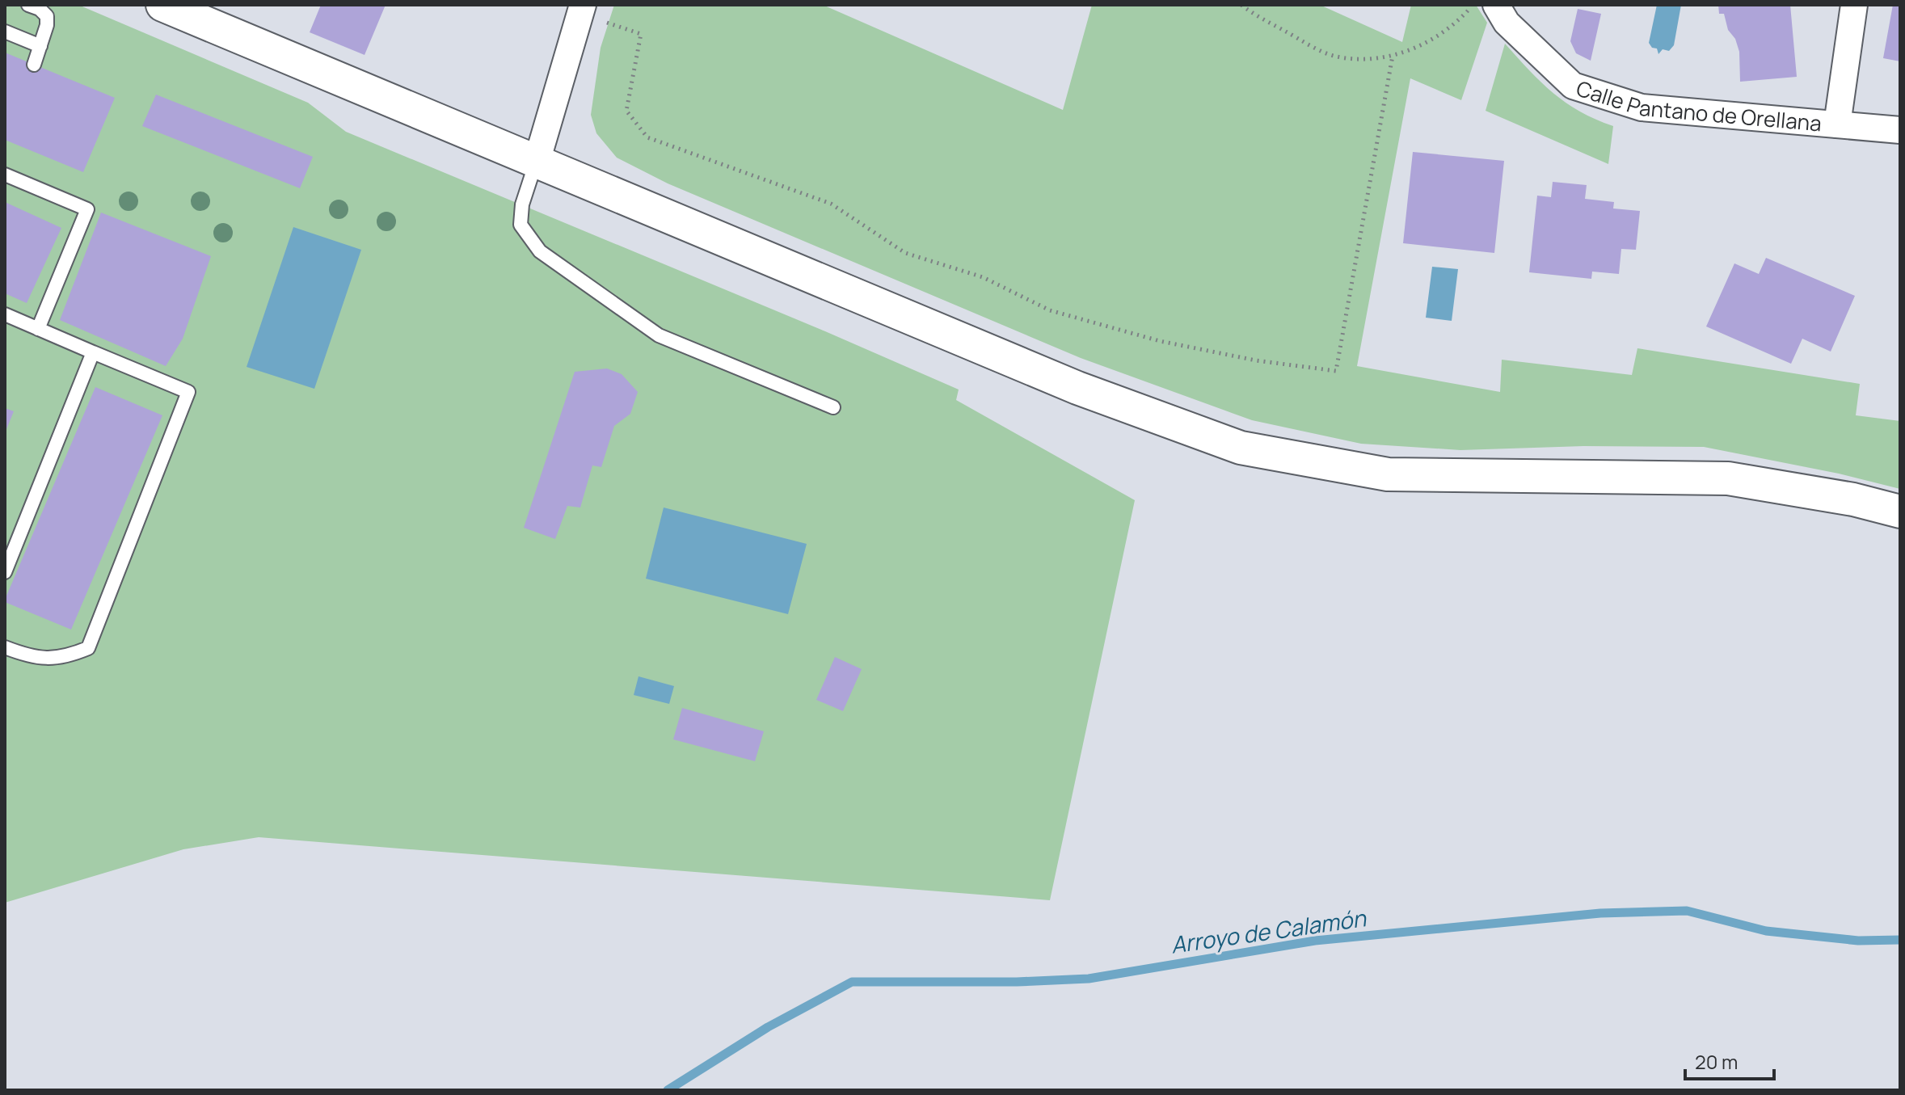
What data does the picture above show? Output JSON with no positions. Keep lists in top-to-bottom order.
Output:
{
  "streets": {
    "street": ["Calle Pantano de Orellana"]
  },
  "water": ["Arroyo de Calamón"],
  "scale_bar": "20 m"
}
